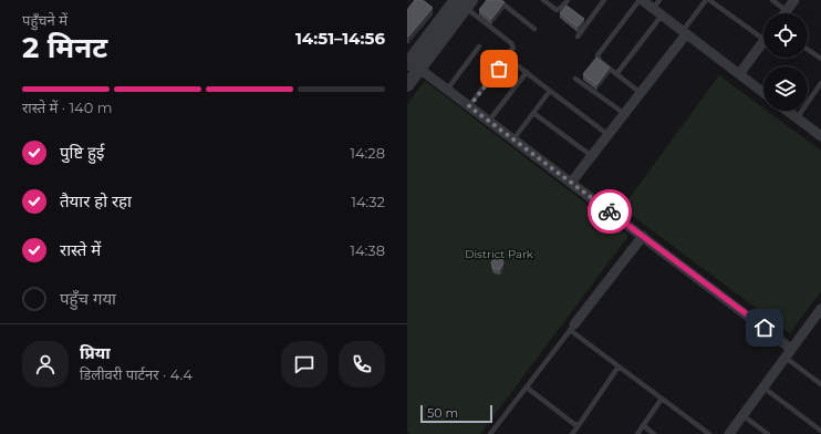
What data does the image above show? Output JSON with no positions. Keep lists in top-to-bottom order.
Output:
{
  "parks": ["District Park"],
  "scale_bar": "50 m",
  "page": {
    "heading": ["2 मिनट", "पहुँचने में", "14:51–14:56"],
    "panel": ["प्रिया", "डिलीवरी पार्टनर · 4.4"],
    "bar": "रास्ते में · 140 m",
    "list": [
      ["पुष्टि हुई", "14:28"],
      ["तैयार हो रहा", "14:32"],
      ["रास्ते में", "14:38"],
      "पहुँच गया"
    ],
    "scale": "50 m"
  }
}
